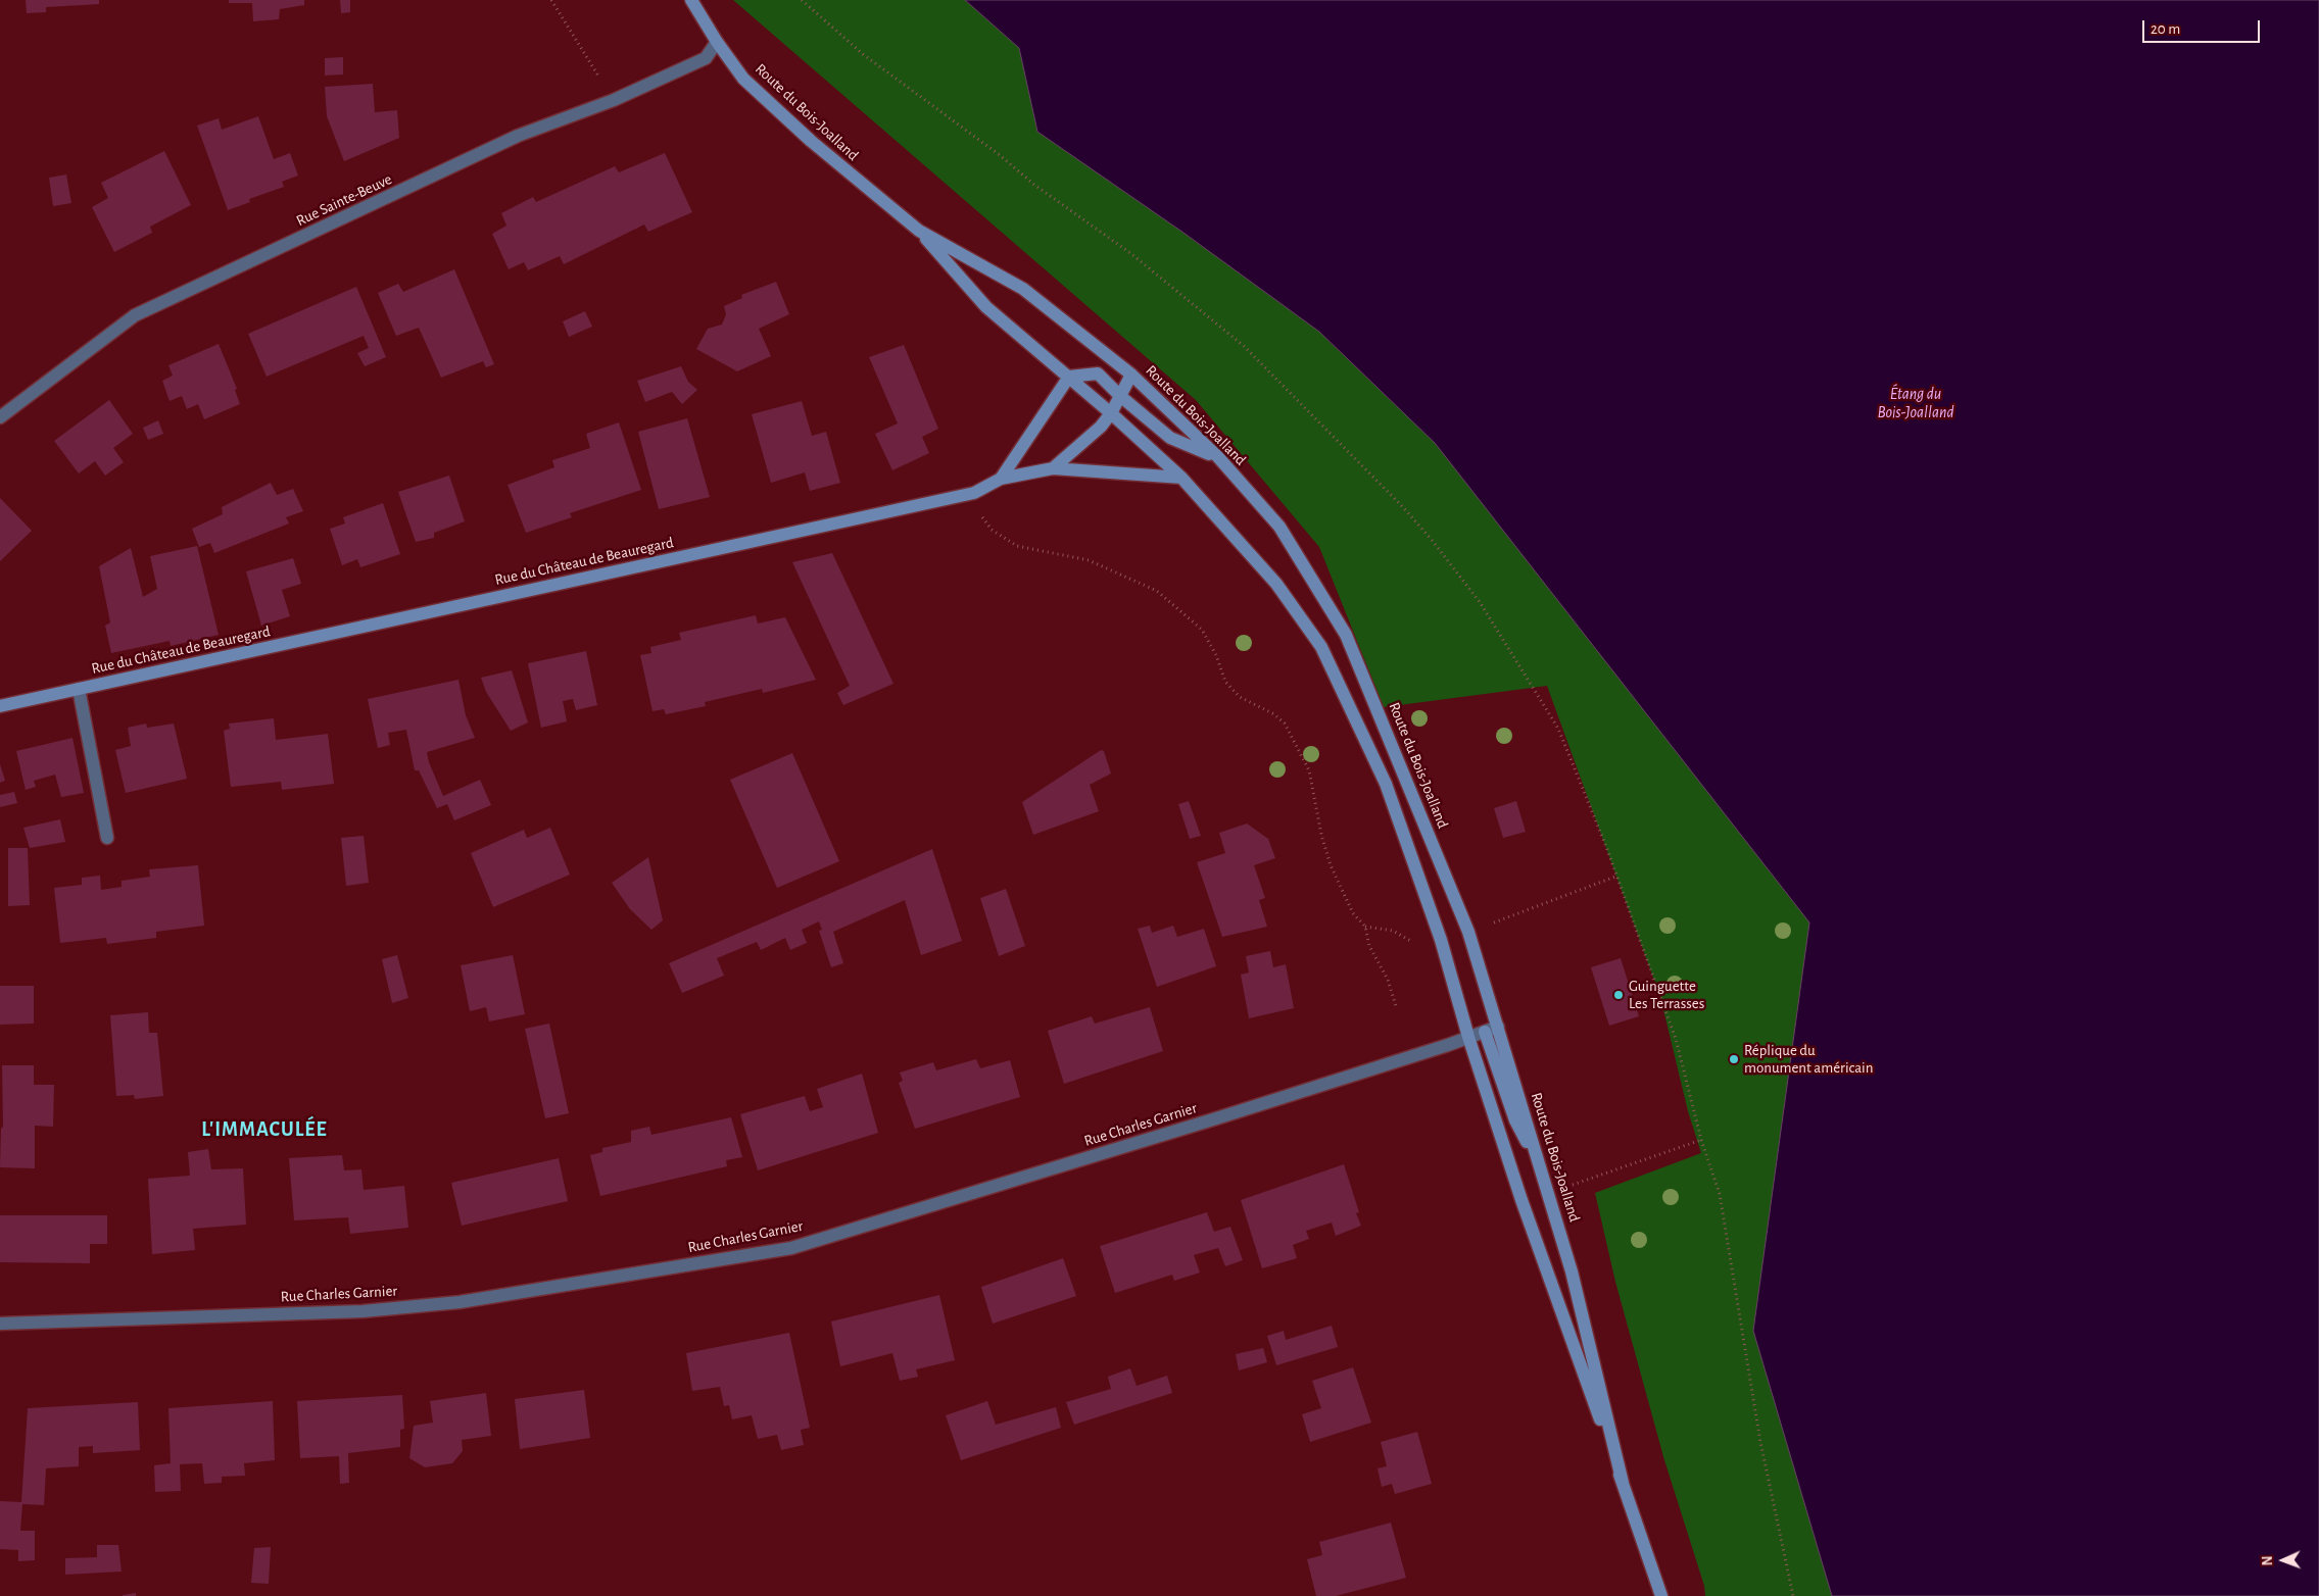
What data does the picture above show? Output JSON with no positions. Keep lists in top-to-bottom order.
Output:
{
  "streets": {
    "street": [
      "Route du Bois-Joalland",
      "Rue Sainte-Beuve",
      "Rue du Château de Beauregard",
      "Rue Charles Garnier"
    ]
  },
  "crossings": [
    ["Route du Bois-Joalland", "Rue Sainte-Beuve"],
    ["Route du Bois-Joalland", "Rue du Château de Beauregard"],
    ["Route du Bois-Joalland", "Rue Charles Garnier"]
  ],
  "districts": ["L'IMMACULÉE"],
  "water": ["Étang du Bois-Joalland"],
  "places": ["Guinguette Les Terrasses", "Réplique du monument américain"],
  "scale_bar": "20 m",
  "north": "left"
}
